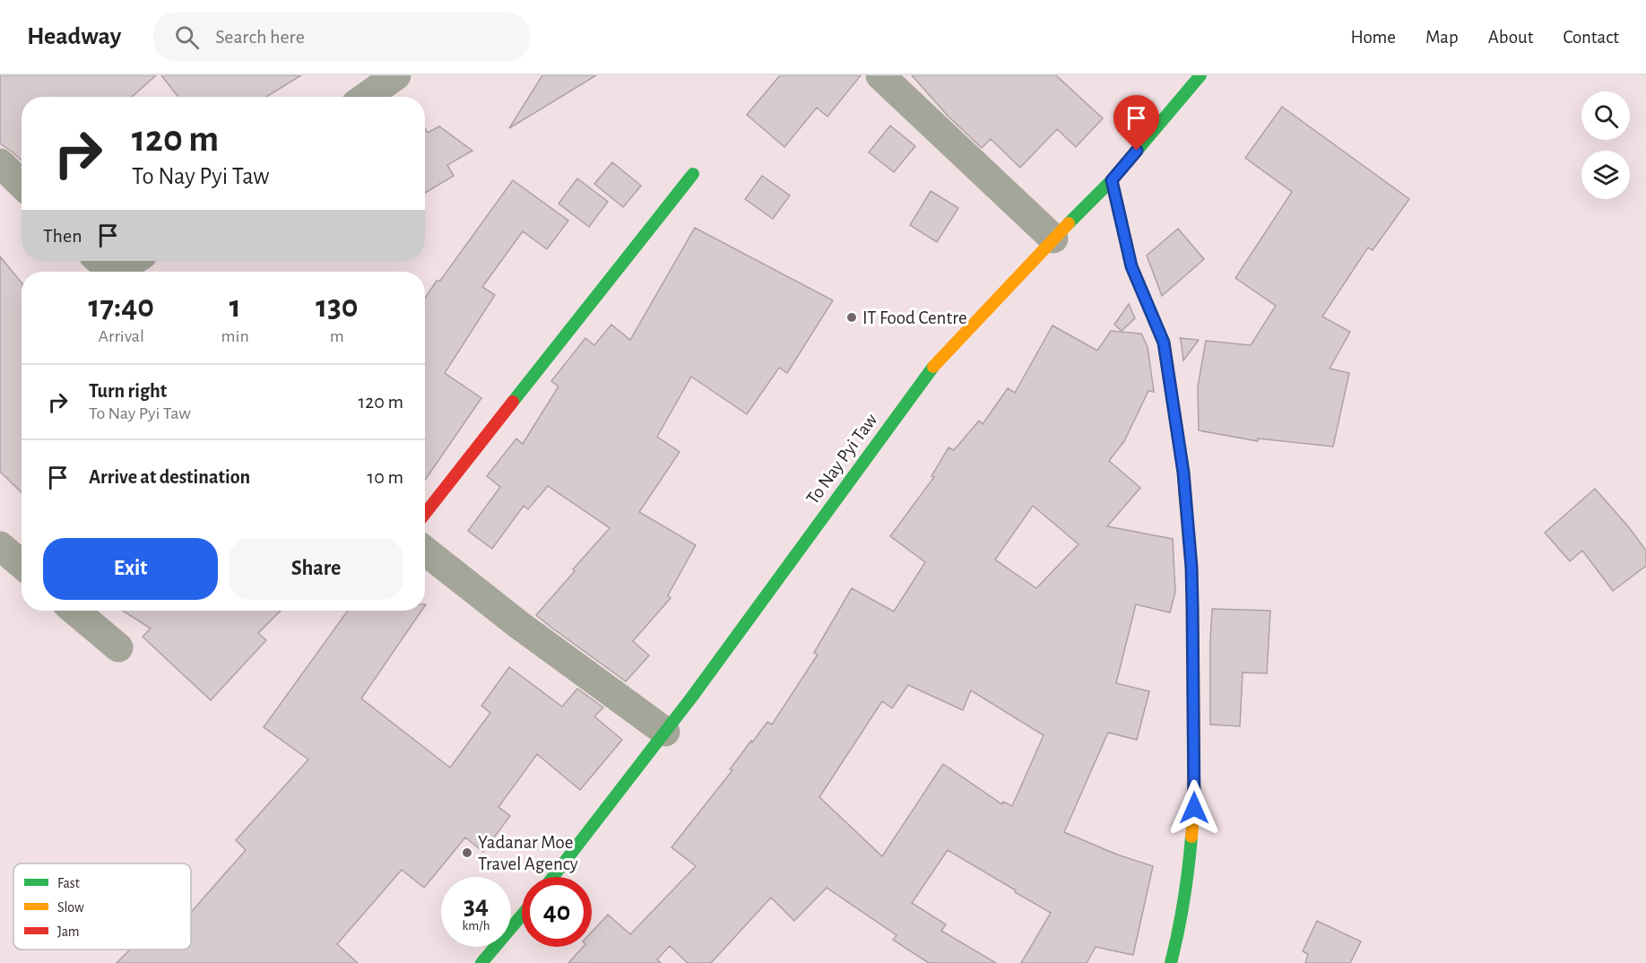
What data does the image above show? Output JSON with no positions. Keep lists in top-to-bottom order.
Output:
{
  "streets": {
    "street": ["To Nay Pyi Taw"]
  },
  "places": ["IT Food Centre", "Yadanar Moe Travel Agency"],
  "legend": ["Fast", "Slow", "Jam"],
  "page": {
    "header": "Headway",
    "search": "Search here",
    "nav": [
      "Home",
      "Map",
      "About",
      "Contact"
    ],
    "turn": ["120 m", "To Nay Pyi Taw"],
    "then": "Then",
    "eta": [
      "17:40",
      "Arrival",
      "1",
      "min",
      "130",
      "m"
    ],
    "list": [
      {
        "name": "Turn right",
        "note": "To Nay Pyi Taw",
        "value": "120 m"
      },
      {
        "name": "Arrive at destination",
        "value": "10 m"
      }
    ],
    "buttons": ["Exit", "Share"],
    "speed": "34 km/h",
    "limit": "40"
  }
}
